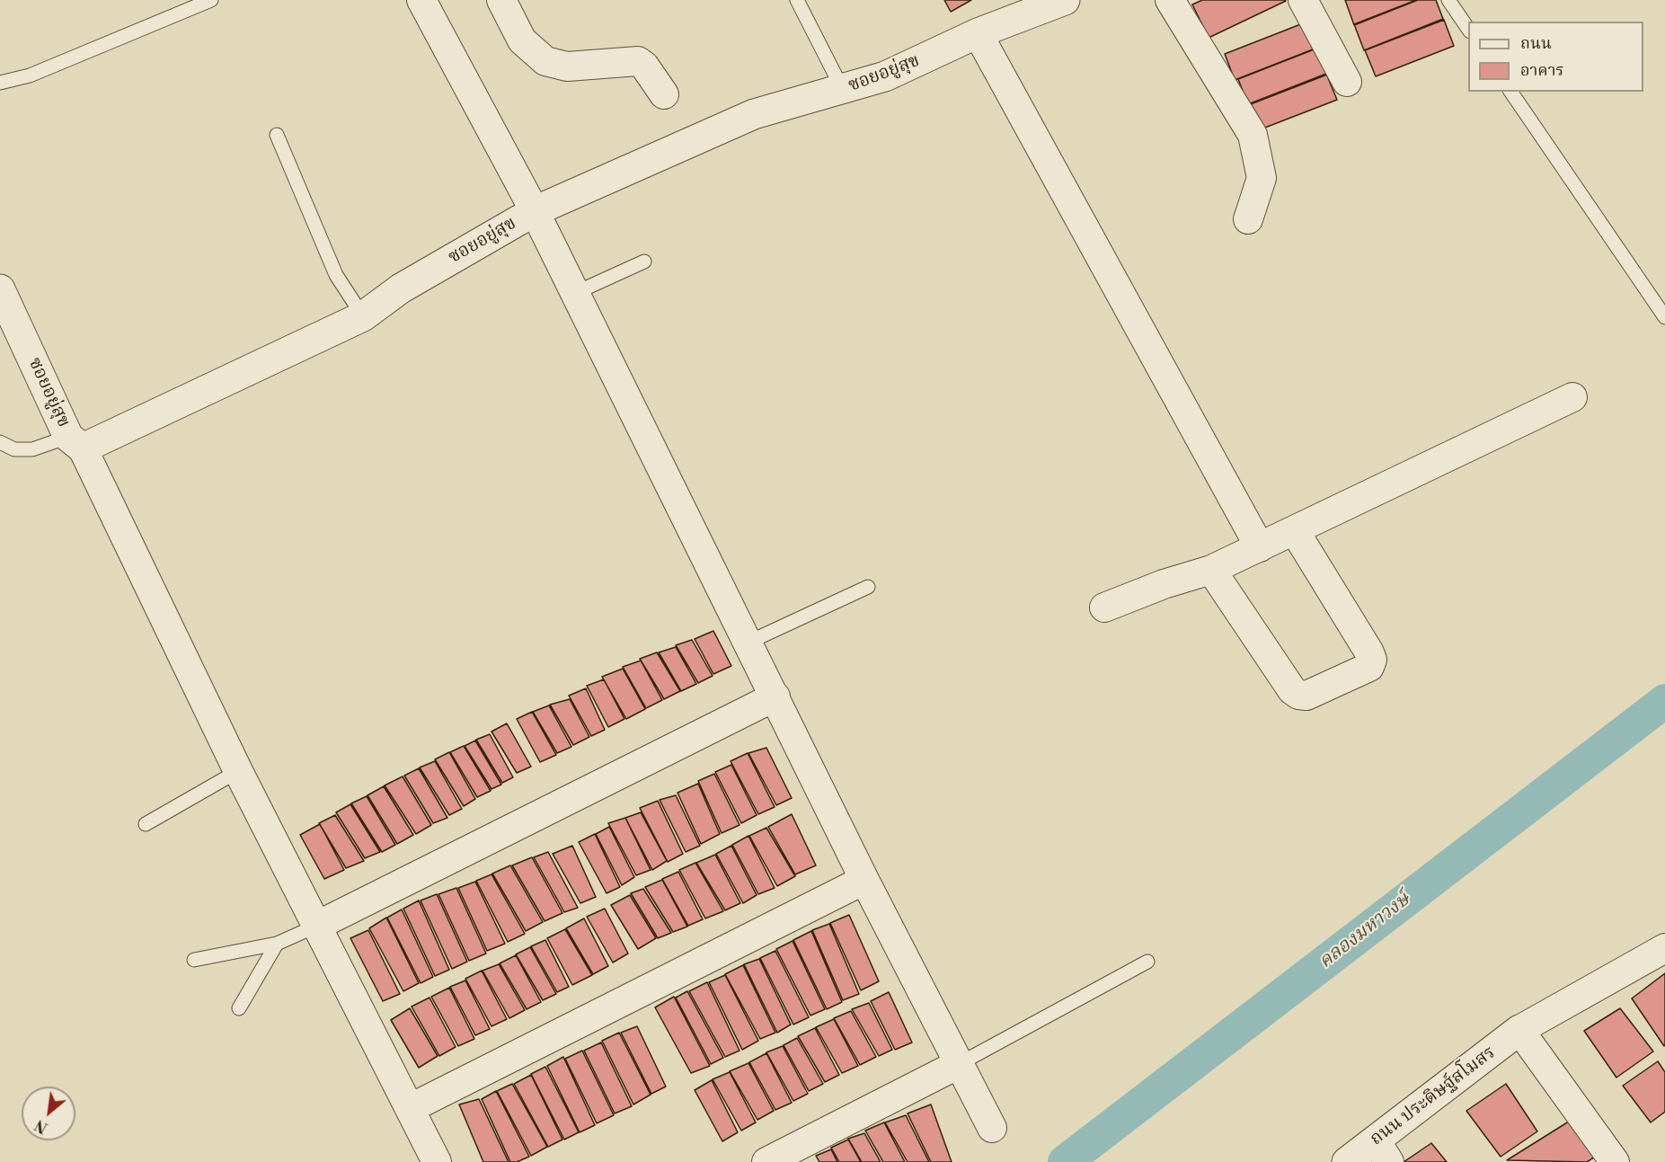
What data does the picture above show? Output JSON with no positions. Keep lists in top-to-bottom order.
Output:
{
  "streets": {
    "street": ["ซอยอยู่สุข", "ถนน ประดิษฐ์สโมสร"]
  },
  "water": ["คลองมหาวงษ์"],
  "legend": ["ถนน", "อาคาร"],
  "north": "bottom left"
}
